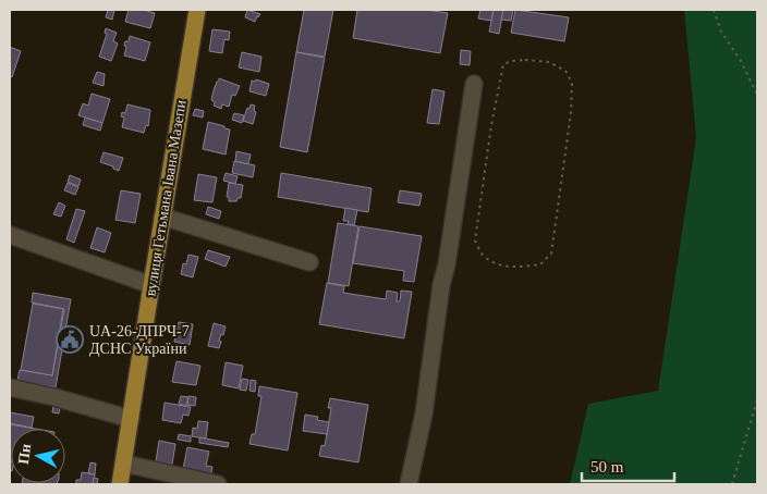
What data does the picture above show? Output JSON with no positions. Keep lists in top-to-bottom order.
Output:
{
  "streets": {
    "main road": ["вулиця Гетьмана Івана Мазепи"]
  },
  "places": {
    "public building": ["UA-26-ДПРЧ-7 ДСНС України"]
  },
  "scale_bar": "50 m",
  "north": "left"
}
